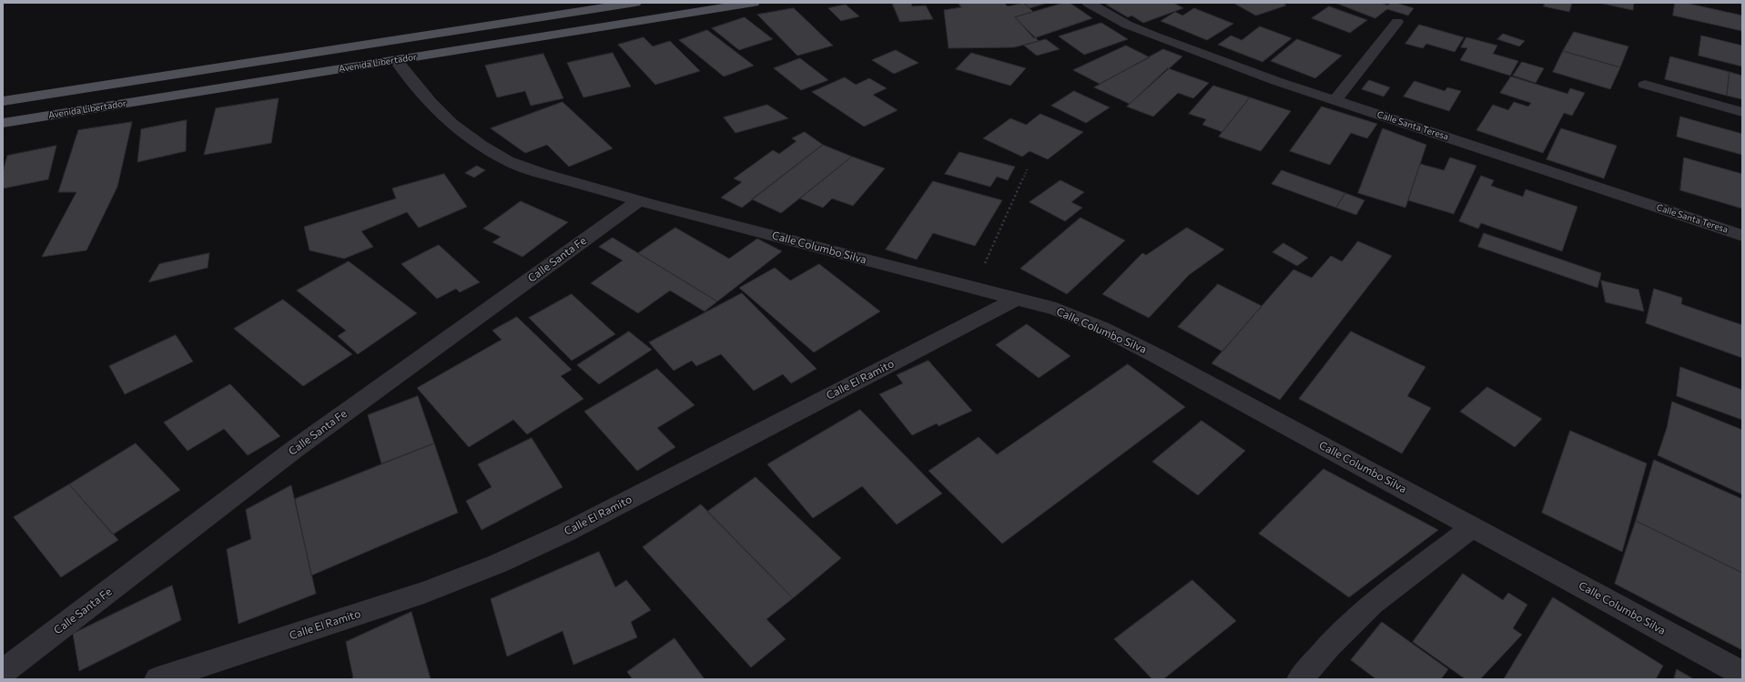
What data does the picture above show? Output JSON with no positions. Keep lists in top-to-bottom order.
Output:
{
  "streets": {
    "main road": ["Avenida Libertador"],
    "street": [
      "Calle Santa Teresa",
      "Calle Columbo Silva",
      "Calle Santa Fe",
      "Calle El Ramito"
    ]
  },
  "crossings": [
    ["Avenida Libertador", "Calle Columbo Silva"],
    ["Calle Columbo Silva", "Calle Santa Fe"],
    ["Calle Columbo Silva", "Calle El Ramito"]
  ]
}
